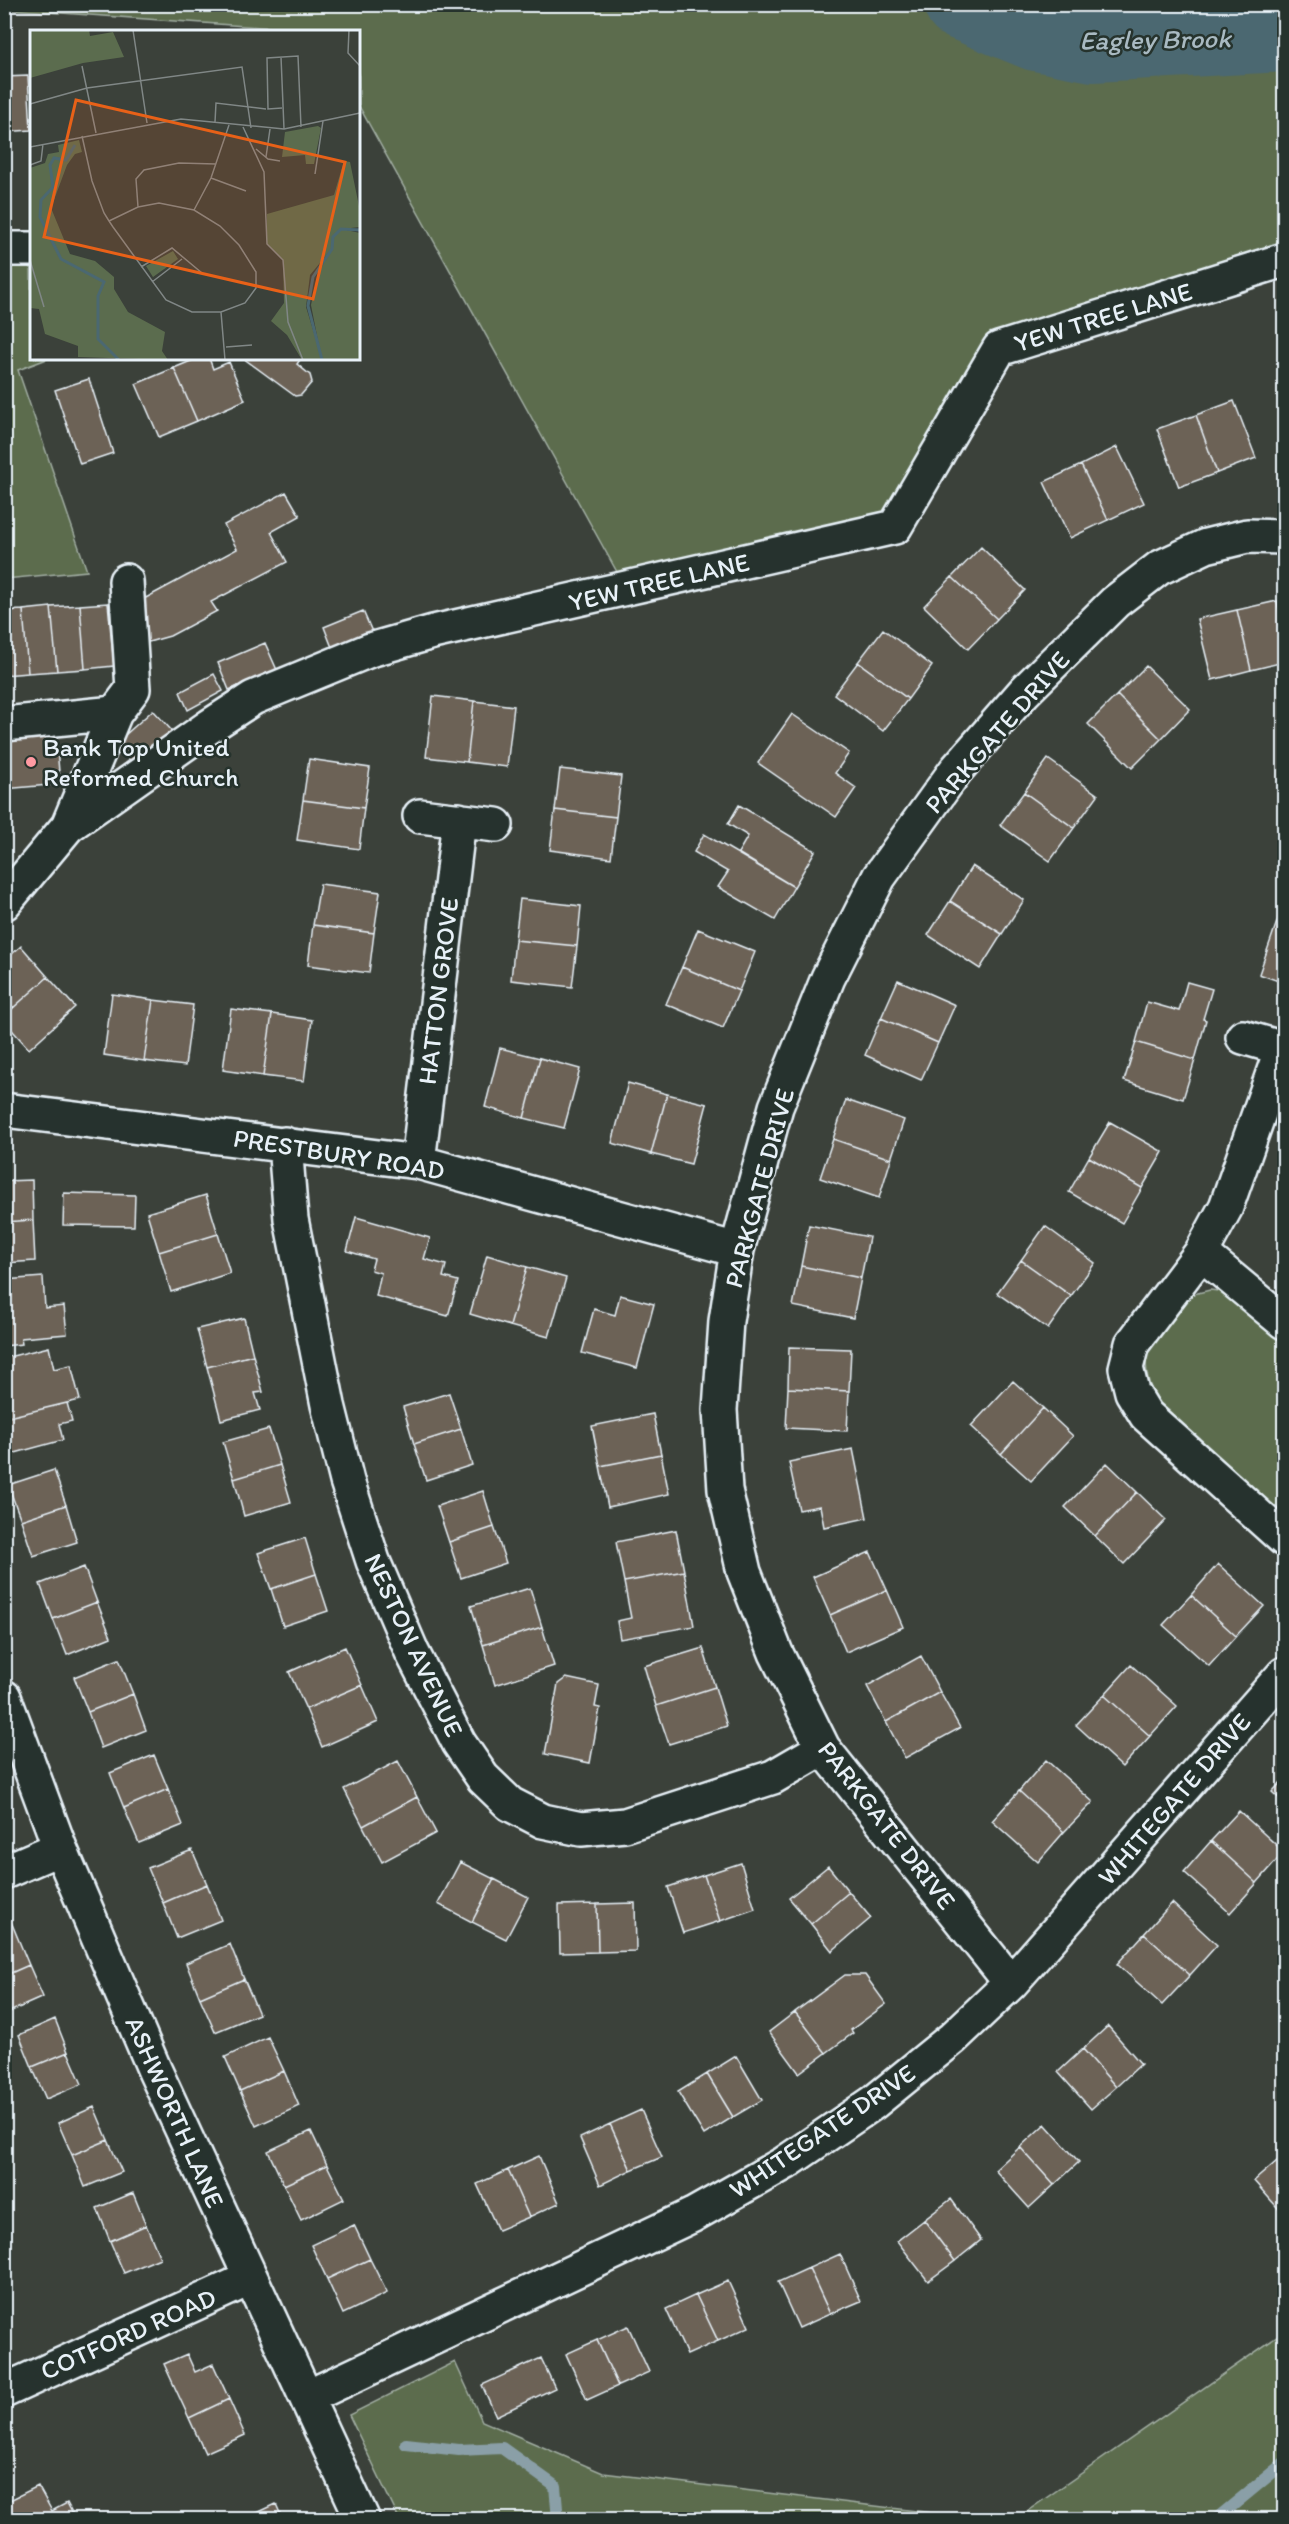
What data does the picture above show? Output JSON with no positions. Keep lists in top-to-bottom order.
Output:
{
  "streets": {
    "street": [
      "YEW TREE LANE",
      "PARKGATE DRIVE",
      "HATTON GROVE",
      "PRESTBURY ROAD",
      "NESTON AVENUE",
      "WHITEGATE DRIVE",
      "ASHWORTH LANE",
      "COTFORD ROAD"
    ]
  },
  "crossings": [
    ["PARKGATE DRIVE", "PRESTBURY ROAD"],
    ["PARKGATE DRIVE", "NESTON AVENUE"],
    ["PARKGATE DRIVE", "WHITEGATE DRIVE"],
    ["HATTON GROVE", "PRESTBURY ROAD"],
    ["PRESTBURY ROAD", "NESTON AVENUE"],
    ["WHITEGATE DRIVE", "ASHWORTH LANE"],
    ["ASHWORTH LANE", "COTFORD ROAD"]
  ],
  "water": ["Eagley Brook"],
  "places": ["Bank Top United Reformed Church"]
}
